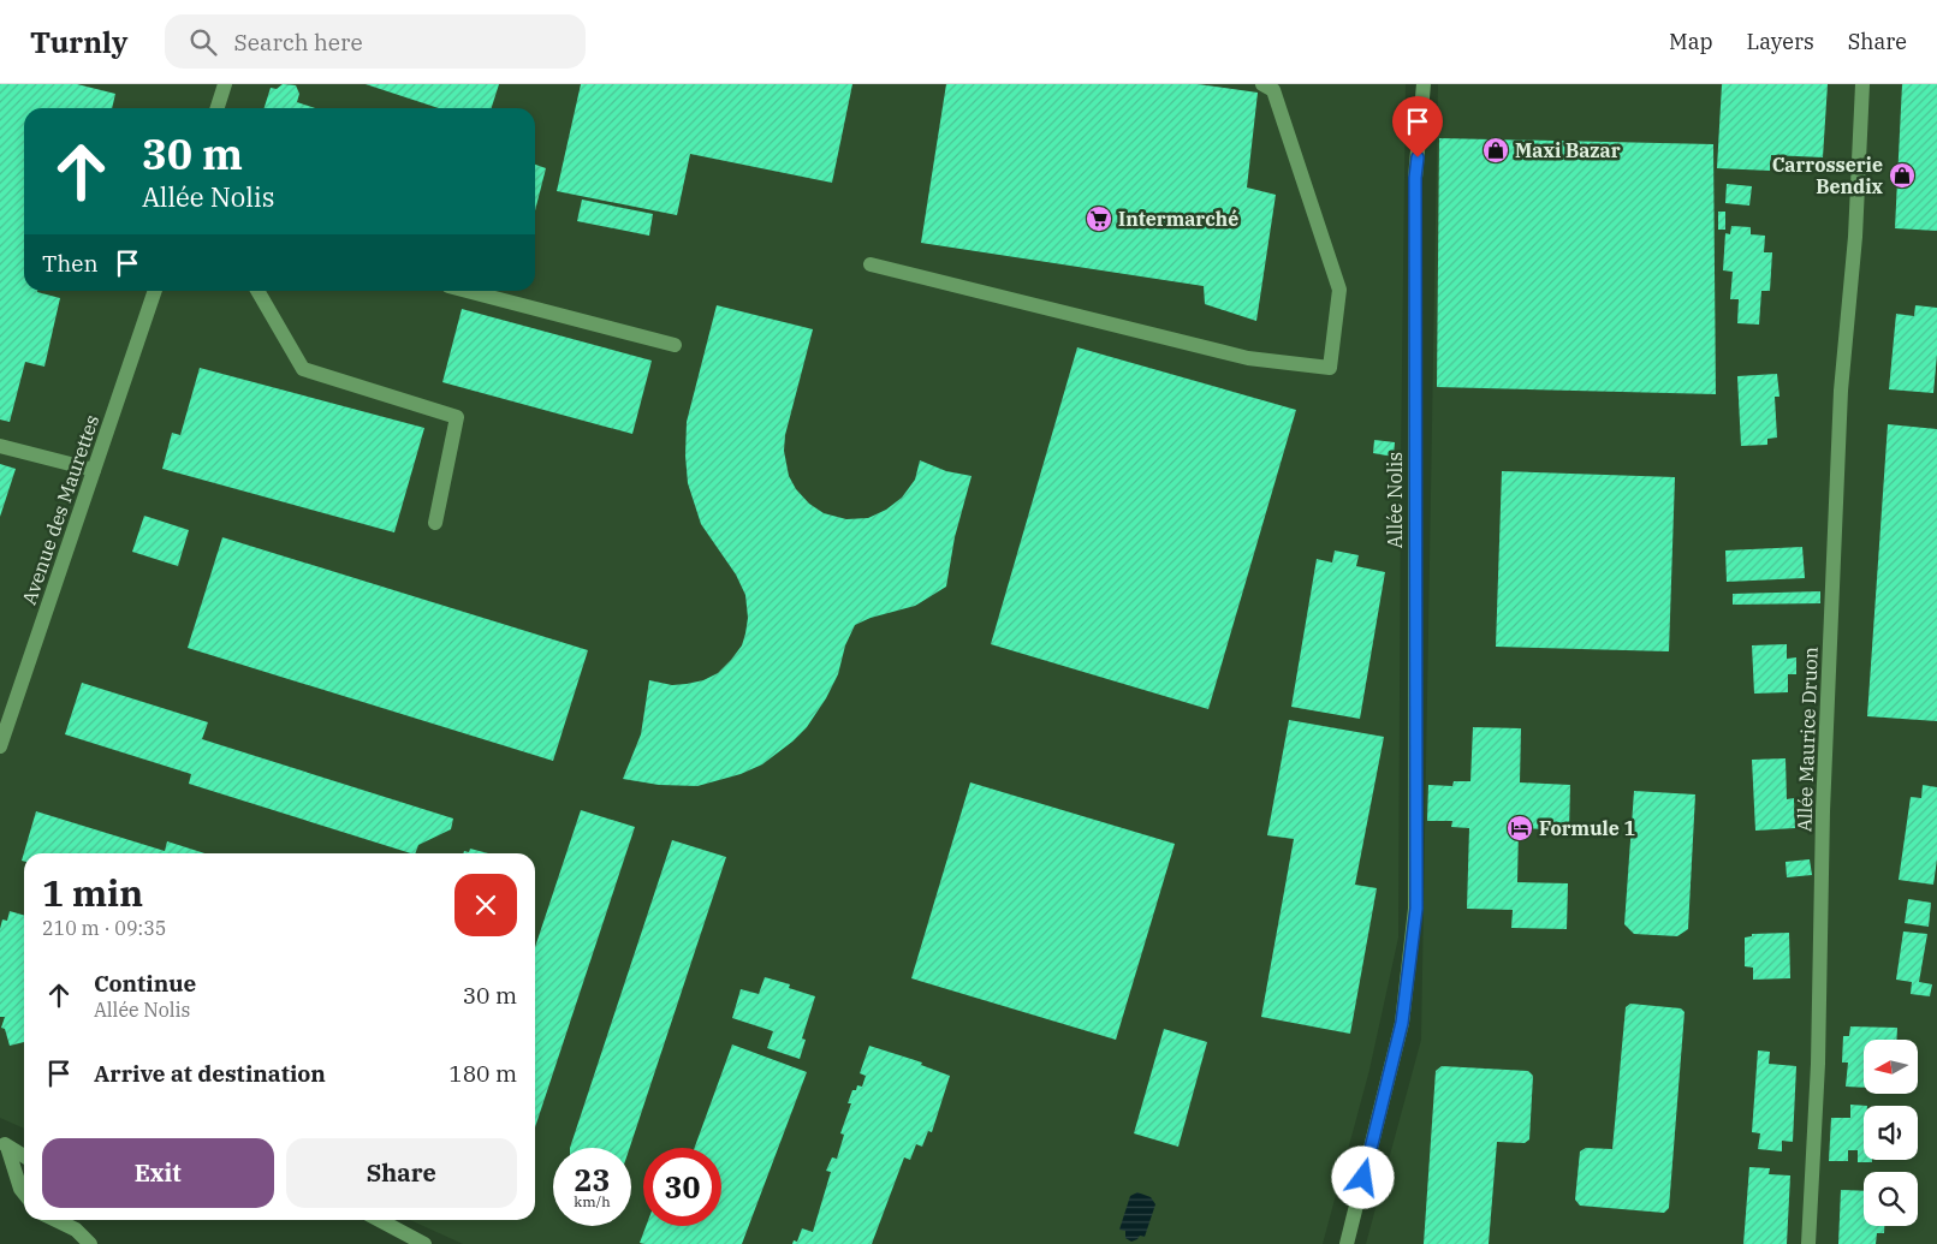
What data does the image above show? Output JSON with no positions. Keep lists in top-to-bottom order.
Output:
{
  "streets": {
    "street": ["Allée Nolis", "Avenue des Maurettes", "Allée Maurice Druon"]
  },
  "places": {
    "shop": ["Maxi Bazar", "Carrosserie Bendix"],
    "supermarket": ["Intermarché"],
    "hotel": ["Formule 1"]
  },
  "north": "left",
  "page": {
    "header": "Turnly",
    "search": "Search here",
    "nav": ["Map", "Layers", "Share"],
    "turn": ["30 m", "Allée Nolis"],
    "then": "Then",
    "heading": ["1 min", "210 m · 09:35"],
    "list": [
      {
        "name": "Continue",
        "note": "Allée Nolis",
        "value": "30 m"
      },
      {
        "name": "Arrive at destination",
        "value": "180 m"
      }
    ],
    "buttons": ["Exit", "Share"],
    "speed": "23 km/h",
    "limit": "30"
  }
}
